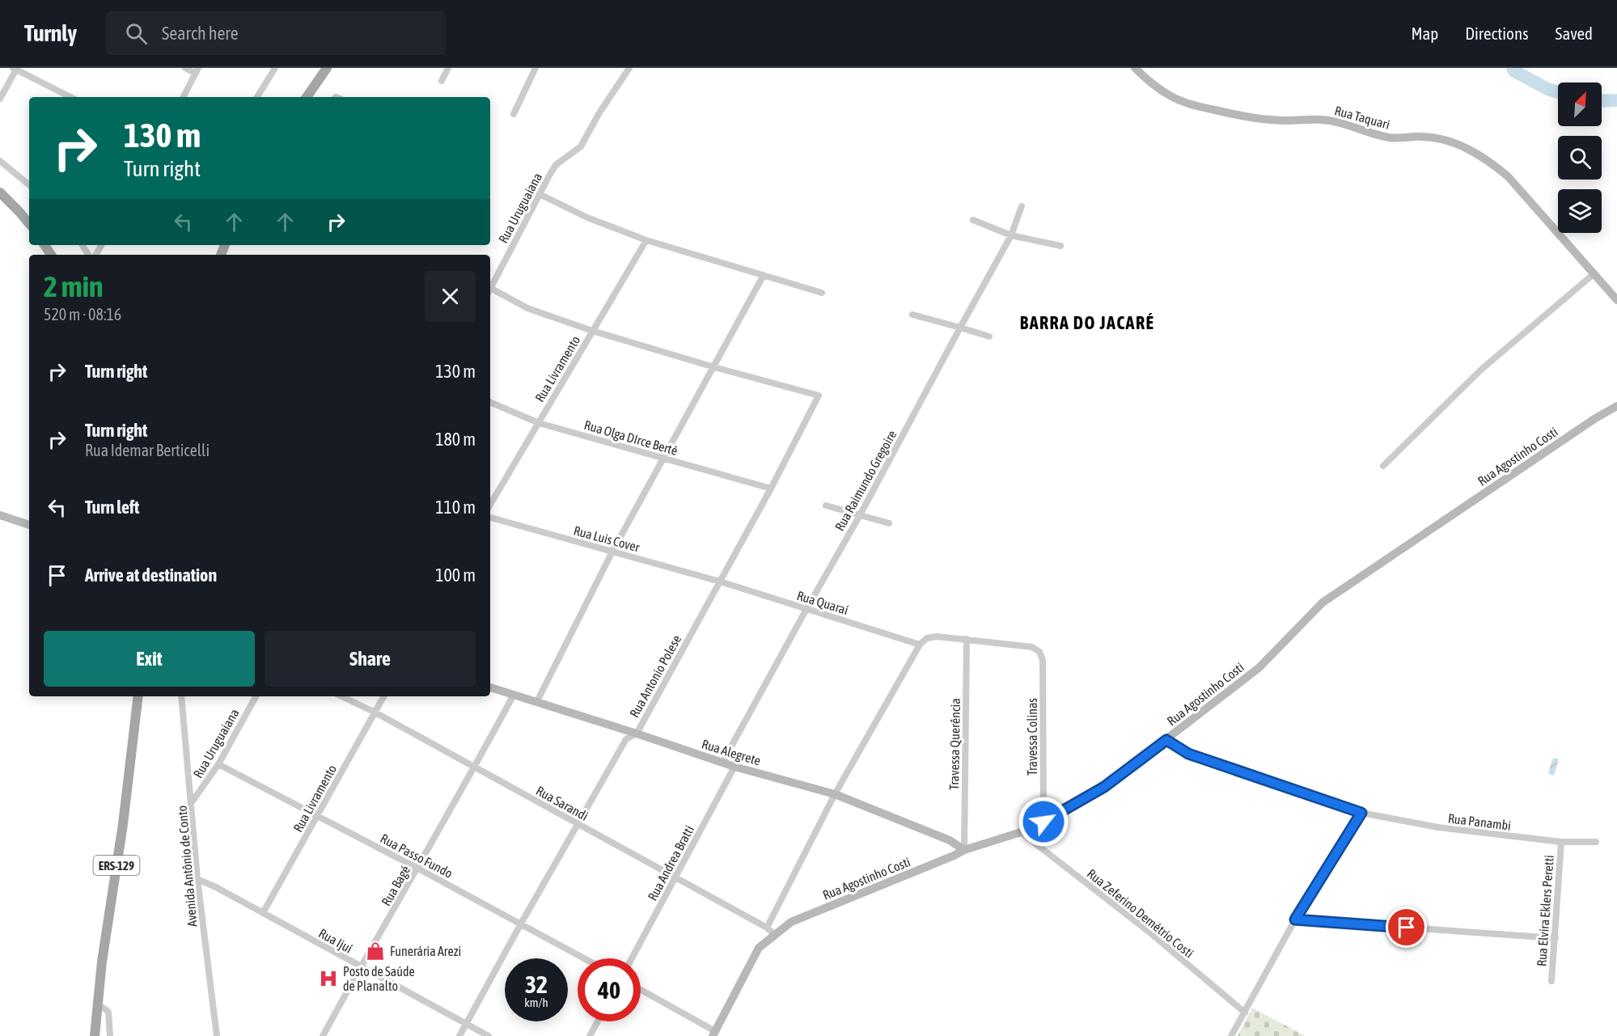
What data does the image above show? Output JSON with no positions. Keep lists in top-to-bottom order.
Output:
{
  "streets": {
    "main road": ["ERS-129"],
    "street": [
      "Rua Taquari",
      "Rua Uruguaiana",
      "Rua Livramento",
      "Rua Olga DIrce Berté",
      "Rua Agostinho Costi",
      "Rua Raimundo Gregoire",
      "Rua Luis Cover",
      "Rua Quaraí",
      "Rua Antonio Polese",
      "Travessa Colinas",
      "Travessa Querência",
      "Rua Alegrete",
      "Rua Sarandi",
      "Rua Panambi",
      "Rua Passo Fundo",
      "Rua Andrea Bratti",
      "Avenida Antônio de Conto",
      "Rua Bagé",
      "Rua Elvira Eklers Peretti",
      "Rua Zeferino Demétrio Costi",
      "Rua Ijuí"
    ]
  },
  "crossings": [
    ["Rua Uruguaiana", "Rua Passo Fundo"],
    ["Rua Uruguaiana", "Avenida Antônio de Conto"],
    ["Rua Livramento", "Rua Olga DIrce Berté"],
    ["Rua Livramento", "Rua Sarandi"],
    ["Rua Livramento", "Rua Passo Fundo"],
    ["Rua Livramento", "Rua Ijuí"],
    ["Rua Olga DIrce Berté", "Rua Antonio Polese"],
    ["Rua Agostinho Costi", "Travessa Colinas"],
    ["Rua Agostinho Costi", "Travessa Querência"],
    ["Rua Agostinho Costi", "Rua Alegrete"],
    ["Rua Agostinho Costi", "Rua Sarandi"],
    ["Rua Agostinho Costi", "Rua Panambi"],
    ["Rua Agostinho Costi", "Rua Zeferino Demétrio Costi"],
    ["Rua Raimundo Gregoire", "Rua Quaraí"],
    ["Rua Raimundo Gregoire", "Rua Alegrete"],
    ["Rua Luis Cover", "Rua Quaraí"],
    ["Rua Luis Cover", "Rua Antonio Polese"],
    ["Rua Quaraí", "Rua Antonio Polese"],
    ["Rua Antonio Polese", "Rua Alegrete"],
    ["Rua Antonio Polese", "Rua Sarandi"],
    ["Rua Antonio Polese", "Rua Passo Fundo"],
    ["Rua Antonio Polese", "Rua Ijuí"],
    ["Travessa Colinas", "Travessa Querência"],
    ["Travessa Querência", "Rua Alegrete"],
    ["Rua Alegrete", "Rua Andrea Bratti"],
    ["Rua Alegrete", "Rua Bagé"],
    ["Rua Sarandi", "Rua Andrea Bratti"],
    ["Rua Sarandi", "Rua Bagé"],
    ["Rua Panambi", "Rua Elvira Eklers Peretti"],
    ["Rua Passo Fundo", "Rua Bagé"],
    ["Avenida Antônio de Conto", "Rua Ijuí"],
    ["Rua Bagé", "Rua Ijuí"]
  ],
  "districts": ["BARRA DO JACARÉ"],
  "places": {
    "shop": ["Funerária Arezi"],
    "hospital": ["Posto de Saúde de Planalto"]
  },
  "north": "top right",
  "page": {
    "header": "Turnly",
    "search": "Search here",
    "nav": ["Map", "Directions", "Saved"],
    "turn": ["130 m", "Turn right"],
    "heading": ["2 min", "520 m · 08:16"],
    "list": [
      {
        "name": "Turn right",
        "value": "130 m"
      },
      {
        "name": "Turn right",
        "note": "Rua Idemar Berticelli",
        "value": "180 m"
      },
      {
        "name": "Turn left",
        "value": "110 m"
      },
      {
        "name": "Arrive at destination",
        "value": "100 m"
      }
    ],
    "buttons": ["Exit", "Share"],
    "speed": "32 km/h",
    "limit": "40"
  }
}
